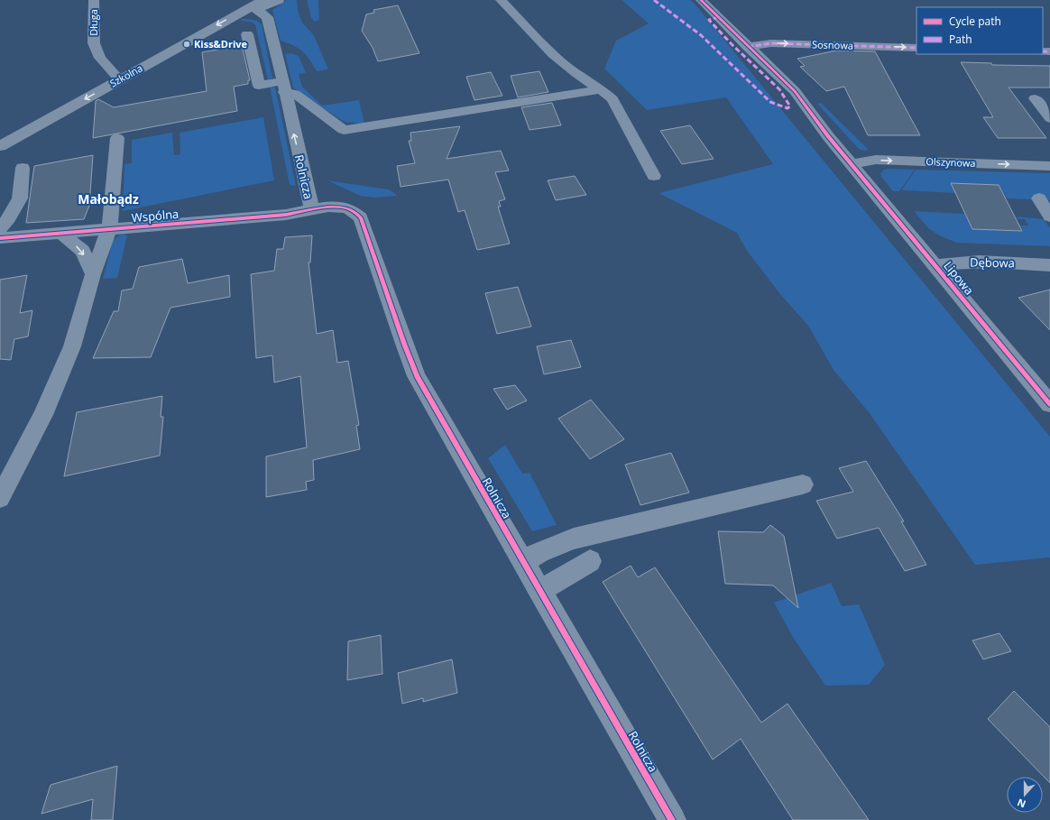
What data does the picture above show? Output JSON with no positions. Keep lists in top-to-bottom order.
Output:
{
  "streets": {
    "street": [
      "Długa",
      "Sosnowa",
      "Szkolna",
      "Olszynowa",
      "Rolnicza",
      "Wspólna",
      "Dębowa",
      "Lipowa"
    ]
  },
  "crossings": [
    ["Długa", "Szkolna"],
    ["Sosnowa", "Lipowa"],
    ["Szkolna", "Rolnicza"],
    ["Olszynowa", "Lipowa"],
    ["Rolnicza", "Wspólna"],
    ["Dębowa", "Lipowa"]
  ],
  "one_way": ["Sosnowa", "Szkolna", "Olszynowa"],
  "districts": ["Małobądz"],
  "places": ["Kiss&Drive"],
  "legend": ["Cycle path", "Path"],
  "north": "bottom"
}
